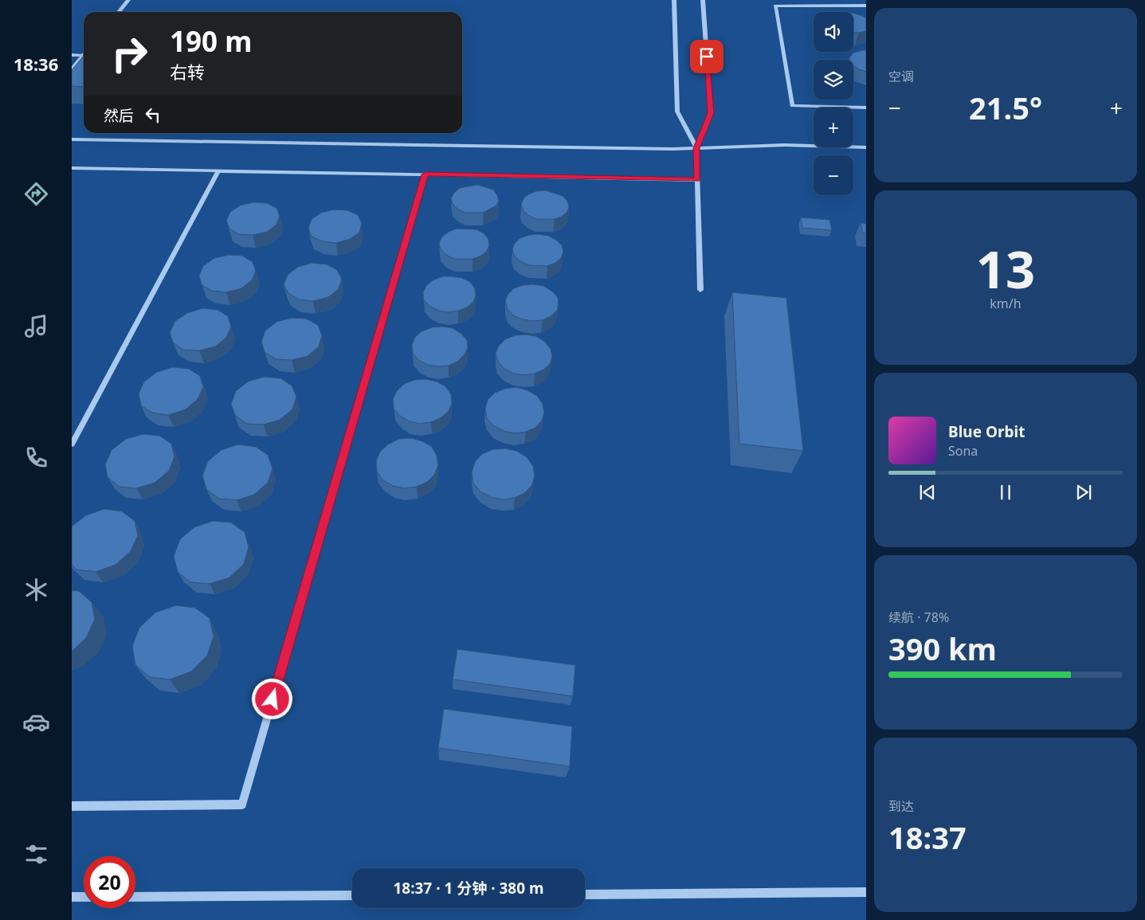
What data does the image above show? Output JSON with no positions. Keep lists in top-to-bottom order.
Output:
{
  "page": {
    "tabs": "18:36",
    "tile": [
      "空调",
      ["13", "km/h"],
      ["续航 · 78%", "390 km"],
      ["到达", "18:37"]
    ],
    "map_buttons": ["+", "−"],
    "turn": ["190 m", "右转"],
    "heat": ["−", "21.5°", "+"],
    "then": "然后",
    "song": ["Blue Orbit", "Sona"],
    "limit": "20",
    "trip": "18:37 · 1 分钟 · 380 m"
  }
}
